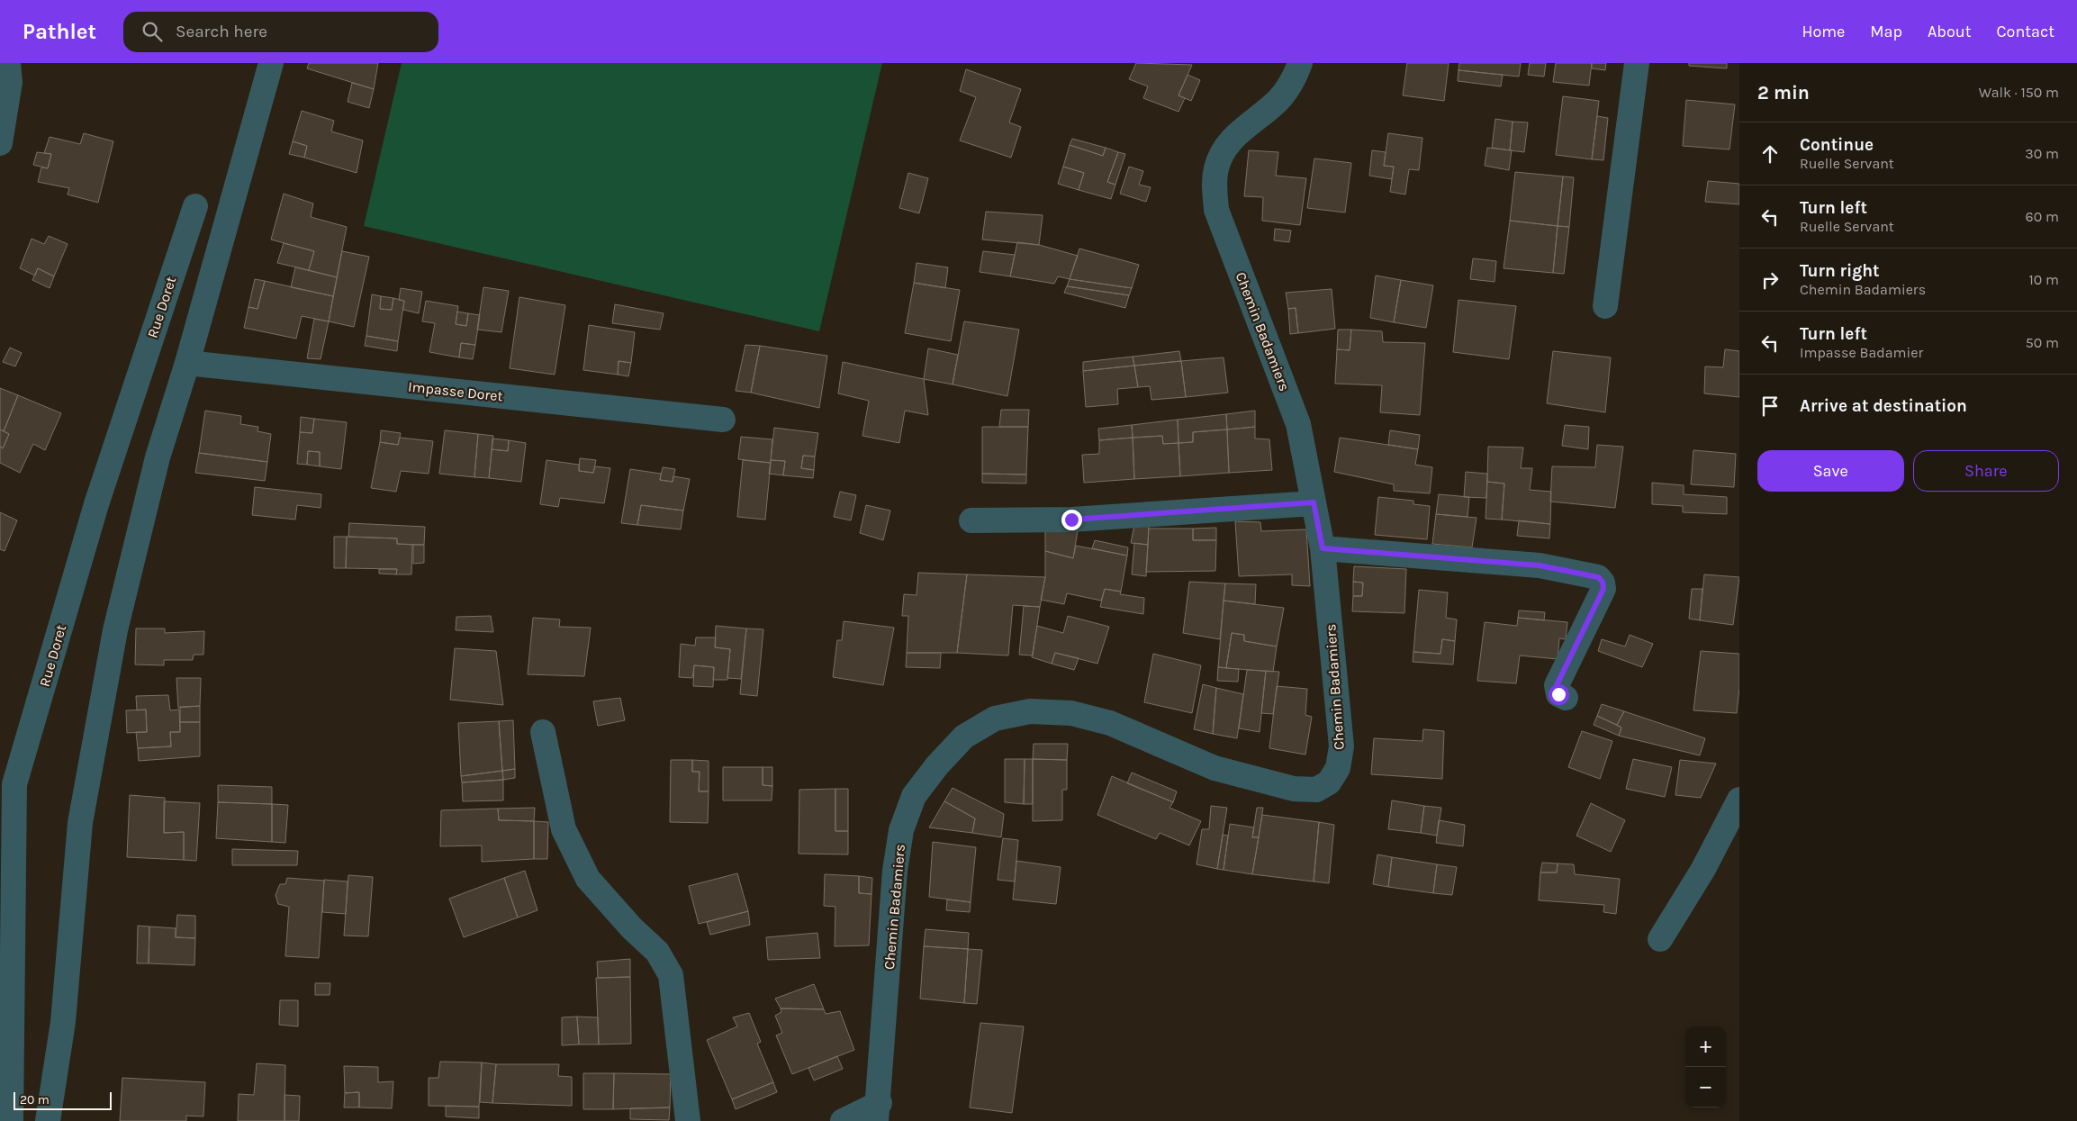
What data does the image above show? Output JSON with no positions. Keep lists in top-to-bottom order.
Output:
{
  "streets": {
    "street": ["Rue Doret", "Chemin Badamiers", "Impasse Doret"]
  },
  "scale_bar": "20 m",
  "page": {
    "header": "Pathlet",
    "search": "Search here",
    "nav": [
      "Home",
      "Map",
      "About",
      "Contact"
    ],
    "heading": ["2 min", "Walk · 150 m"],
    "list": [
      ["Continue", "Ruelle Servant", "30 m"],
      ["Turn left", "Ruelle Servant", "60 m"],
      ["Turn right", "Chemin Badamiers", "10 m"],
      ["Turn left", "Impasse Badamier", "50 m"],
      "Arrive at destination"
    ],
    "buttons": ["Save", "Share"],
    "map_buttons": ["+", "−"],
    "scale": "20 m"
  }
}
